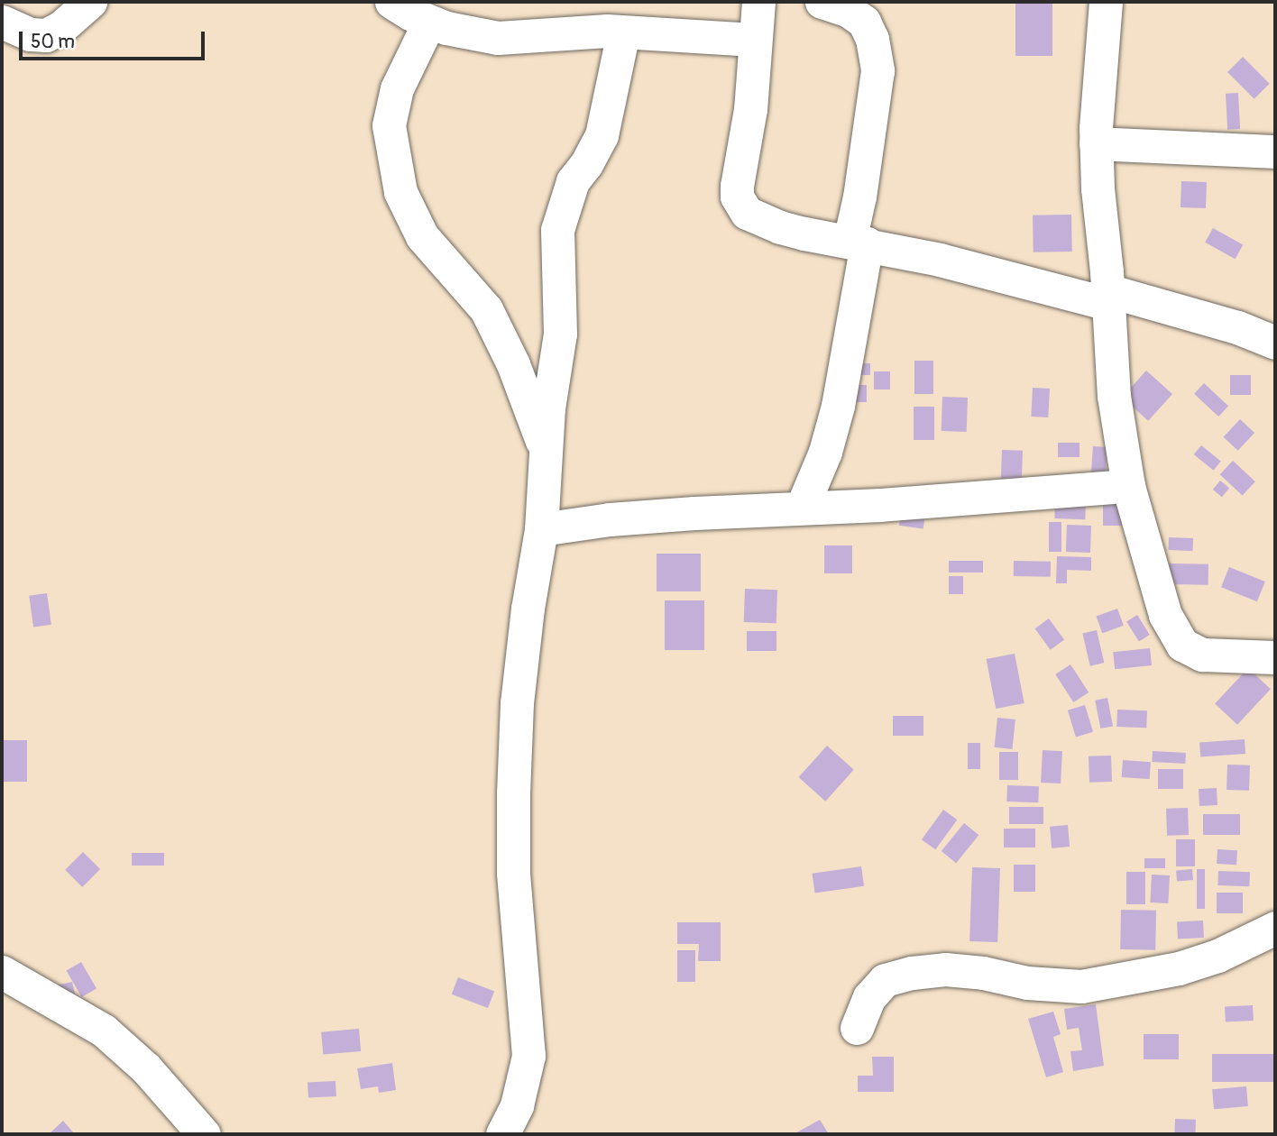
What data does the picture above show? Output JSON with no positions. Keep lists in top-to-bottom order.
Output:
{
  "scale_bar": "50 m"
}
